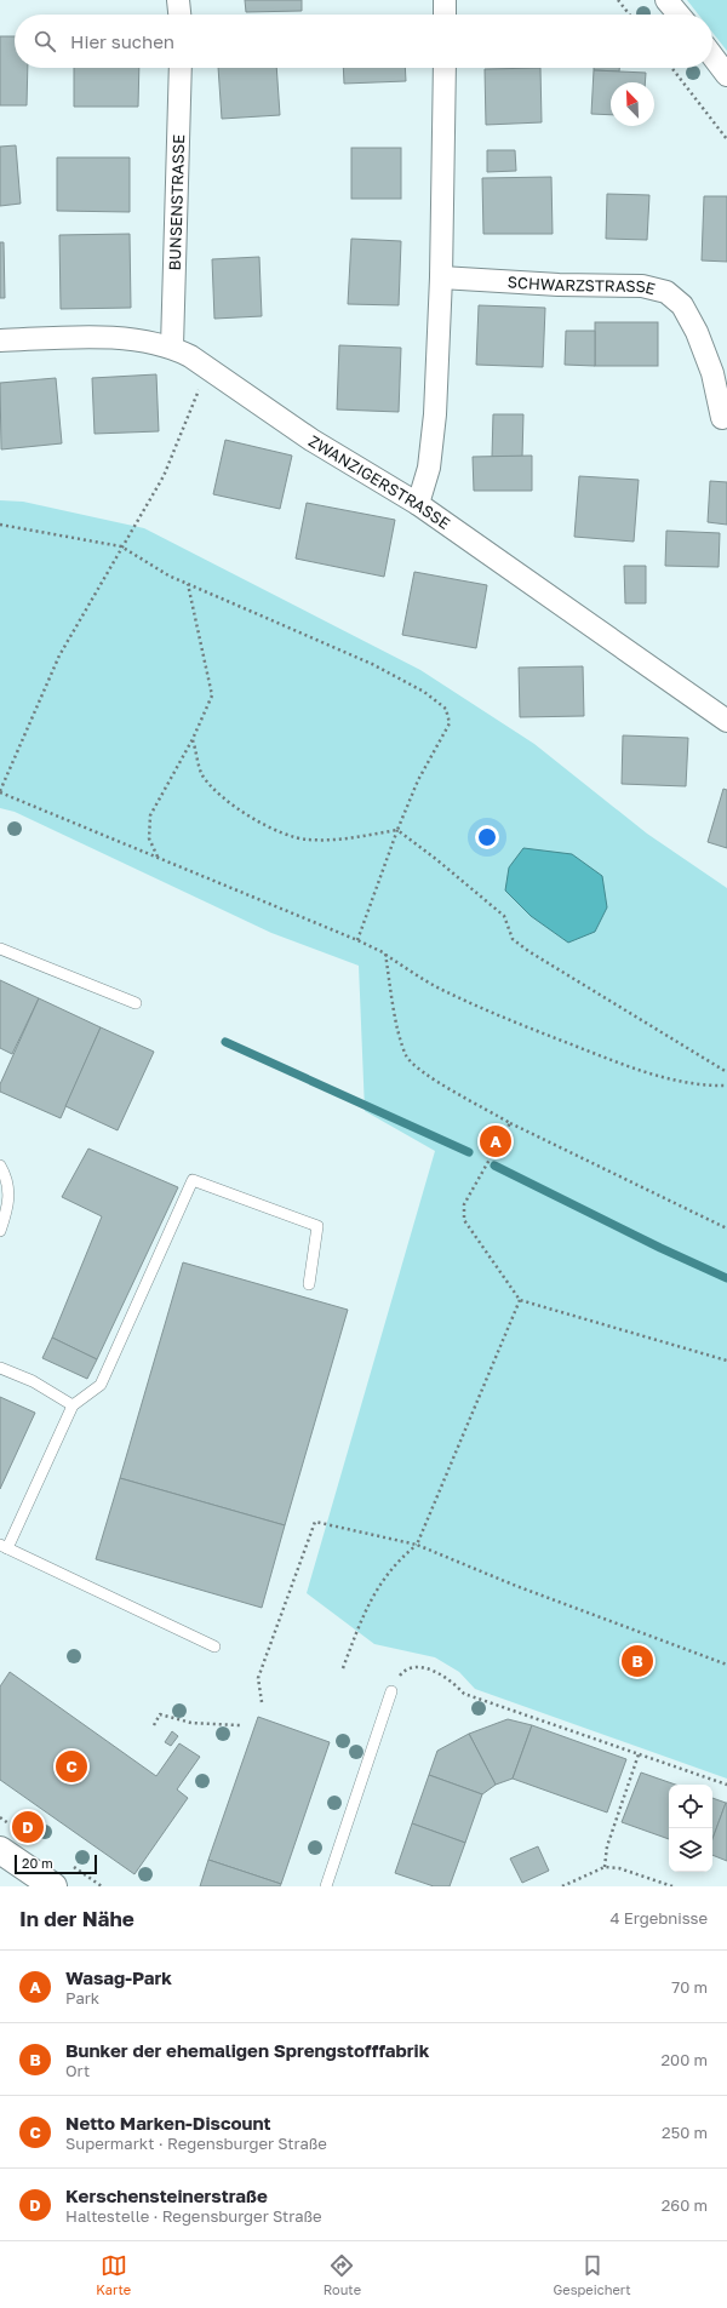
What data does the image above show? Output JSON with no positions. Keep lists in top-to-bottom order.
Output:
{
  "streets": {
    "street": ["BUNSENSTRASSE", "SCHWARZSTRASSE", "ZWANZIGERSTRASSE"]
  },
  "crossings": [
    ["BUNSENSTRASSE", "ZWANZIGERSTRASSE"]
  ],
  "scale_bar": "20 m",
  "north": "top left",
  "page": {
    "search": "Hier suchen",
    "pins": [
      "A",
      "B",
      "C",
      "D"
    ],
    "scale": "20 m",
    "heading": ["In der Nähe", "4 Ergebnisse"],
    "list": [
      {
        "mark": "A",
        "name": "Wasag-Park",
        "note": "Park",
        "value": "70 m"
      },
      {
        "mark": "B",
        "name": "Bunker der ehemaligen Sprengstofffabrik",
        "note": "Ort",
        "value": "200 m"
      },
      {
        "mark": "C",
        "name": "Netto Marken-Discount",
        "note": "Supermarkt · Regensburger Straße",
        "value": "250 m"
      },
      {
        "mark": "D",
        "name": "Kerschensteinerstraße",
        "note": "Haltestelle · Regensburger Straße",
        "value": "260 m"
      }
    ],
    "nav": ["Karte", "Route", "Gespeichert"]
  }
}
